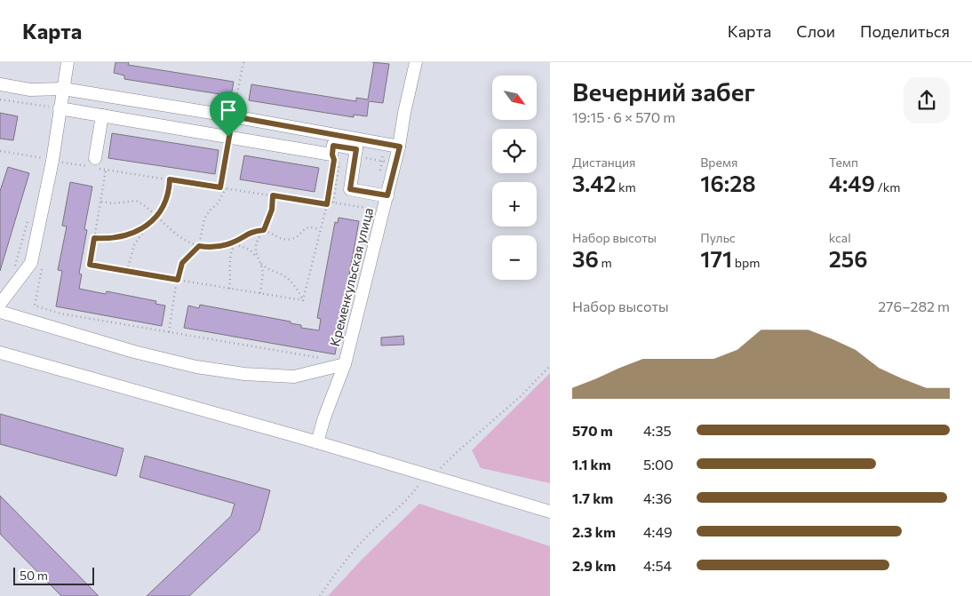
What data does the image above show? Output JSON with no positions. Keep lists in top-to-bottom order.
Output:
{
  "streets": {
    "street": ["Кременкульская улица"]
  },
  "scale_bar": "50 m",
  "north": "bottom right",
  "page": {
    "header": "Карта",
    "nav": ["Карта", "Слои", "Поделиться"],
    "heading": ["Вечерний забег", "19:15 · 6 × 570 m"],
    "map_buttons": ["+", "−"],
    "stats": [
      ["Дистанция", "3.42 km"],
      ["Время", "16:28"],
      ["Темп", "4:49 /km"],
      ["Набор высоты", "36 m"],
      ["Пульс", "171 bpm"],
      ["kcal", "256"]
    ],
    "chart": ["Набор высоты", "276–282 m"],
    "list": [
      {
        "name": "570 m",
        "note": "4:35"
      },
      {
        "name": "1.1 km",
        "note": "5:00"
      },
      {
        "name": "1.7 km",
        "note": "4:36"
      },
      {
        "name": "2.3 km",
        "note": "4:49"
      },
      {
        "name": "2.9 km",
        "note": "4:54"
      }
    ],
    "scale": "50 m"
  }
}
